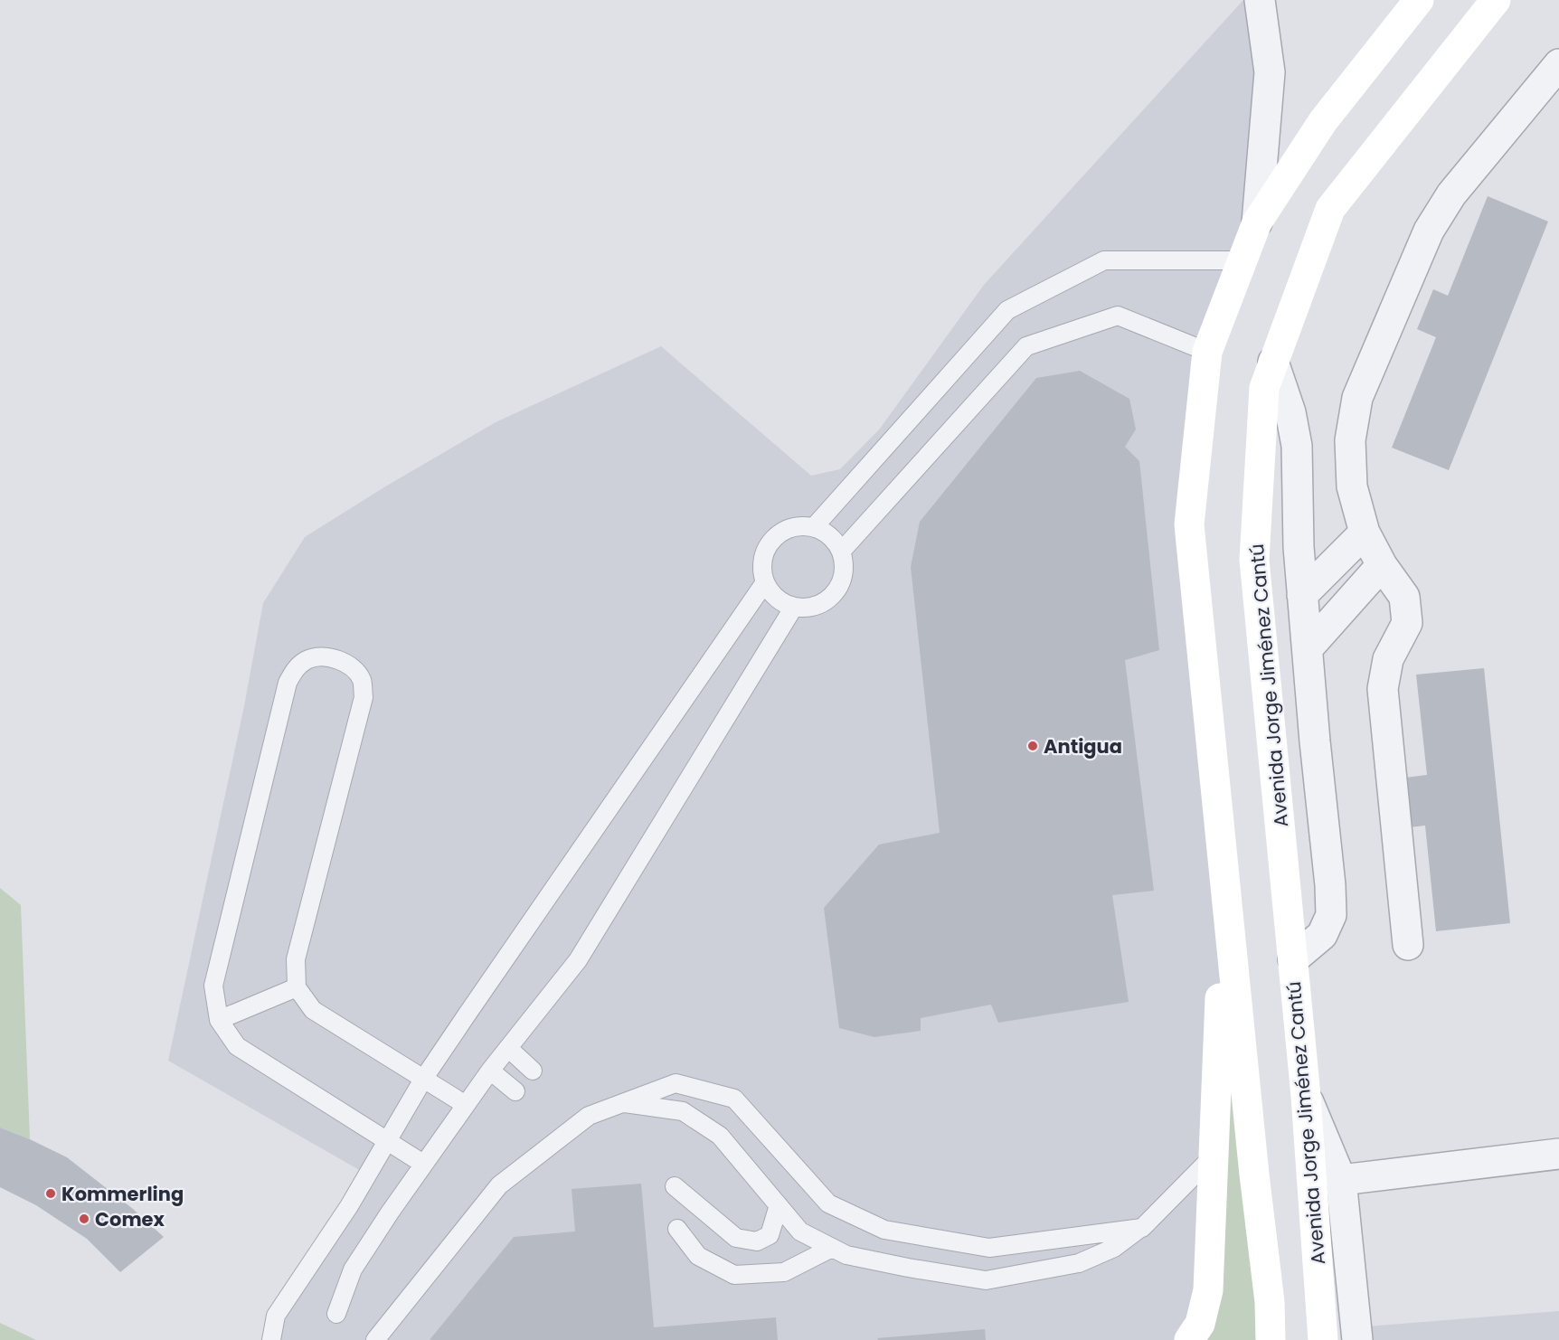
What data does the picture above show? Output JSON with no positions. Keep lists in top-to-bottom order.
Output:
{
  "streets": {
    "main road": ["Avenida Jorge Jiménez Cantú"]
  },
  "places": ["Antigua", "Kommerling", "Comex"]
}
